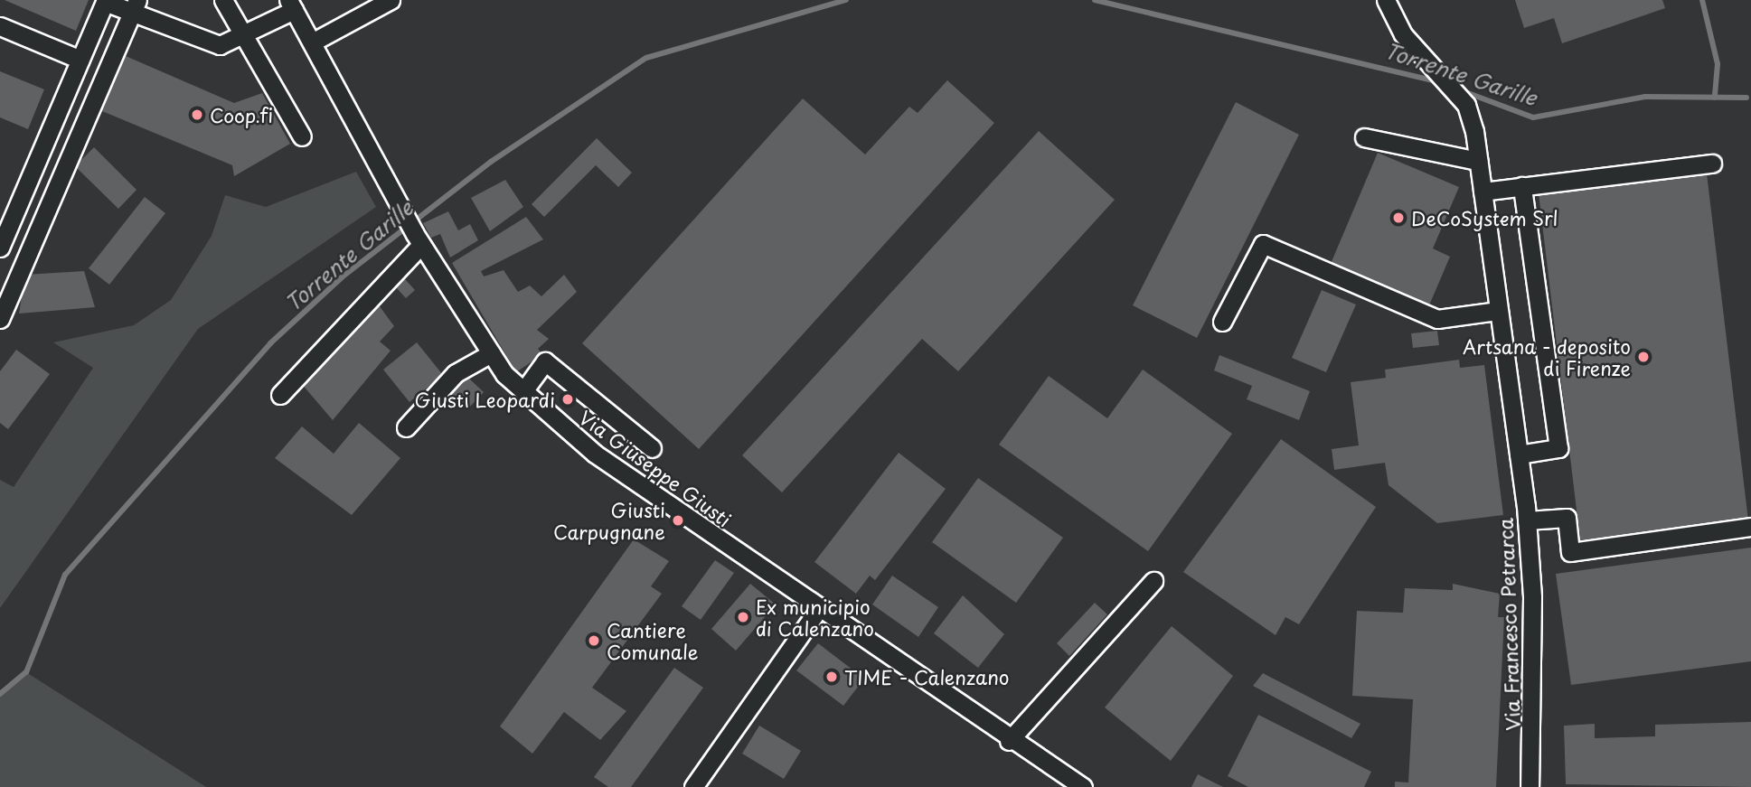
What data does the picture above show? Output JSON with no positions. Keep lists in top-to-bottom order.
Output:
{
  "streets": {
    "street": ["Via Giuseppe Giusti", "Via Francesco Petrarca"]
  },
  "water": ["Torrente Garille"],
  "places": [
    "Coop.fi",
    "DeCoSystem Srl",
    "Artsana - deposito di Firenze",
    "Giusti Leopardi",
    "Giusti Carpugnane",
    "Ex municipio di Calenzano",
    "Cantiere Comunale",
    "TIME - Calenzano"
  ]
}
